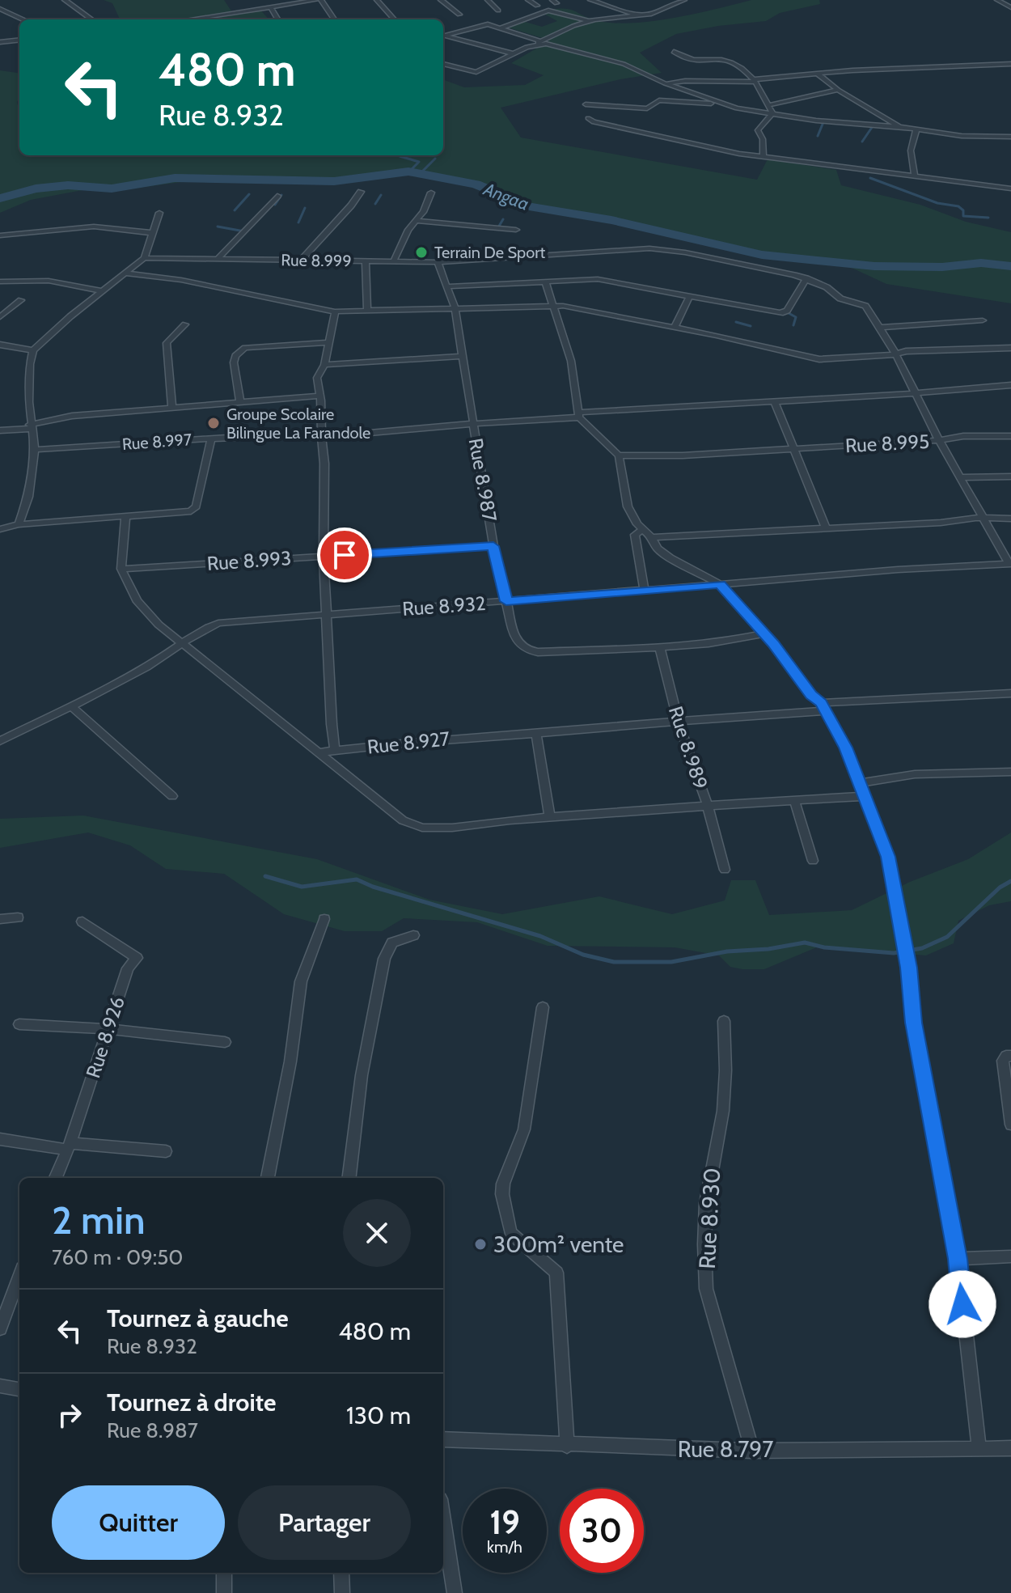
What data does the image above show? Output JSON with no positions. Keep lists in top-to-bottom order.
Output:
{
  "streets": {
    "street": [
      "Rue 8.999",
      "Rue 8.997",
      "Rue 8.995",
      "Rue 8.987",
      "Rue 8.993",
      "Rue 8.932",
      "Rue 8.927",
      "Rue 8.989",
      "Rue 8.926",
      "Rue 8.930",
      "Rue 8.797"
    ]
  },
  "crossings": [
    ["Rue 8.999", "Rue 8.997"],
    ["Rue 8.999", "Rue 8.995"],
    ["Rue 8.999", "Rue 8.987"],
    ["Rue 8.997", "Rue 8.987"],
    ["Rue 8.995", "Rue 8.932"],
    ["Rue 8.987", "Rue 8.993"],
    ["Rue 8.987", "Rue 8.932"],
    ["Rue 8.987", "Rue 8.989"],
    ["Rue 8.927", "Rue 8.989"],
    ["Rue 8.930", "Rue 8.797"]
  ],
  "water": ["Angaa"],
  "places": ["Terrain De Sport", "Groupe Scolaire Bilingue La Farandole", "300m² vente"],
  "page": {
    "turn": ["480 m", "Rue 8.932"],
    "heading": ["2 min", "760 m · 09:50"],
    "list": [
      {
        "name": "Tournez à gauche",
        "note": "Rue 8.932",
        "value": "480 m"
      },
      {
        "name": "Tournez à droite",
        "note": "Rue 8.987",
        "value": "130 m"
      }
    ],
    "buttons": ["Quitter", "Partager"],
    "speed": "19 km/h",
    "limit": "30"
  }
}
